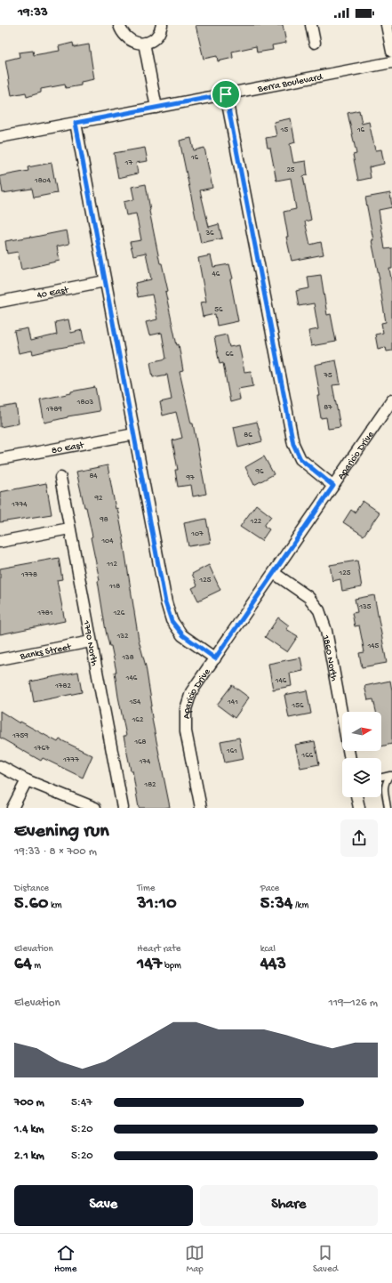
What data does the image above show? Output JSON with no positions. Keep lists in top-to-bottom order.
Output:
{
  "streets": {
    "street": [
      "Berra Boulevard",
      "40 East",
      "80 East",
      "Aparicio Drive",
      "1790 North",
      "Banks Street",
      "1860 North"
    ]
  },
  "crossings": [
    ["Aparicio Drive", "1860 North"],
    ["1790 North", "Banks Street"]
  ],
  "house_numbers": [
    "15",
    "16",
    "16",
    "17",
    "25",
    "1804",
    "36",
    "46",
    "56",
    "66",
    "75",
    "1803",
    "87",
    "1789",
    "86",
    "96",
    "84",
    "97",
    "92",
    "1774",
    "98",
    "122",
    "107",
    "104",
    "112",
    "125",
    "1778",
    "125",
    "118",
    "135",
    "1781",
    "126",
    "132",
    "145",
    "138",
    "146",
    "146",
    "1782",
    "154",
    "141",
    "156",
    "162",
    "1759",
    "168",
    "1767",
    "161",
    "166",
    "1777",
    "174",
    "182"
  ],
  "north": "right",
  "page": {
    "status": "19:33",
    "heading": ["Evening run", "19:33 · 8 × 700 m"],
    "stats": [
      ["Distance", "5.60 km"],
      ["Time", "31:10"],
      ["Pace", "5:34 /km"],
      ["Elevation", "64 m"],
      ["Heart rate", "147 bpm"],
      ["kcal", "443"]
    ],
    "chart": ["Elevation", "119–126 m"],
    "list": [
      {
        "name": "700 m",
        "note": "5:47"
      },
      {
        "name": "1.4 km",
        "note": "5:20"
      },
      {
        "name": "2.1 km",
        "note": "5:20"
      }
    ],
    "buttons": ["Save", "Share"],
    "tabs": ["Home", "Map", "Saved"]
  }
}
